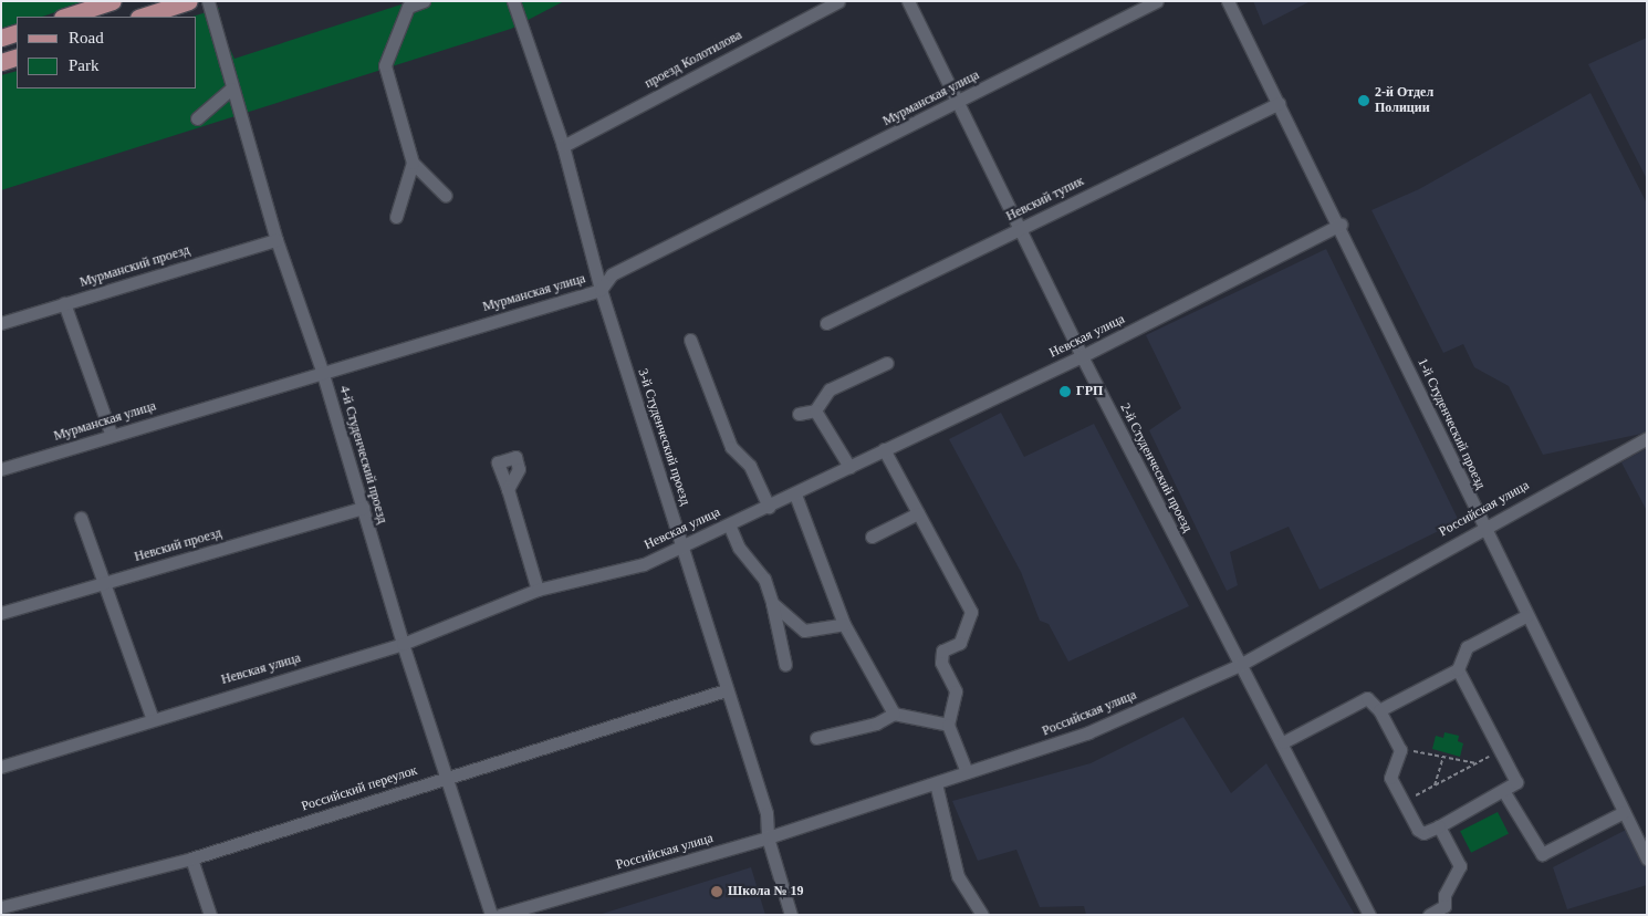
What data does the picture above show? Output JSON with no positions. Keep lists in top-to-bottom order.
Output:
{
  "streets": {
    "street": [
      "проезд Колотилова",
      "Мурманская улица",
      "Невский тупик",
      "Мурманский проезд",
      "Невская улица",
      "1-й Студенческий проезд",
      "3-й Студенческий проезд",
      "4-й Студенческий проезд",
      "2-й Студенческий проезд",
      "Российская улица",
      "Невский проезд",
      "Российский переулок"
    ]
  },
  "crossings": [
    ["проезд Колотилова", "3-й Студенческий проезд"],
    ["Мурманская улица", "3-й Студенческий проезд"],
    ["Мурманская улица", "4-й Студенческий проезд"],
    ["Мурманская улица", "2-й Студенческий проезд"],
    ["Невский тупик", "1-й Студенческий проезд"],
    ["Невский тупик", "2-й Студенческий проезд"],
    ["Мурманский проезд", "4-й Студенческий проезд"],
    ["Невская улица", "1-й Студенческий проезд"],
    ["Невская улица", "3-й Студенческий проезд"],
    ["Невская улица", "4-й Студенческий проезд"],
    ["Невская улица", "2-й Студенческий проезд"],
    ["1-й Студенческий проезд", "Российская улица"],
    ["3-й Студенческий проезд", "Российская улица"],
    ["3-й Студенческий проезд", "Российский переулок"],
    ["4-й Студенческий проезд", "Невский проезд"],
    ["4-й Студенческий проезд", "Российский переулок"],
    ["2-й Студенческий проезд", "Российская улица"]
  ],
  "places": ["2-й Отдел Полиции", "ГРП", "Школа № 19"],
  "legend": ["Road", "Park"]
}
